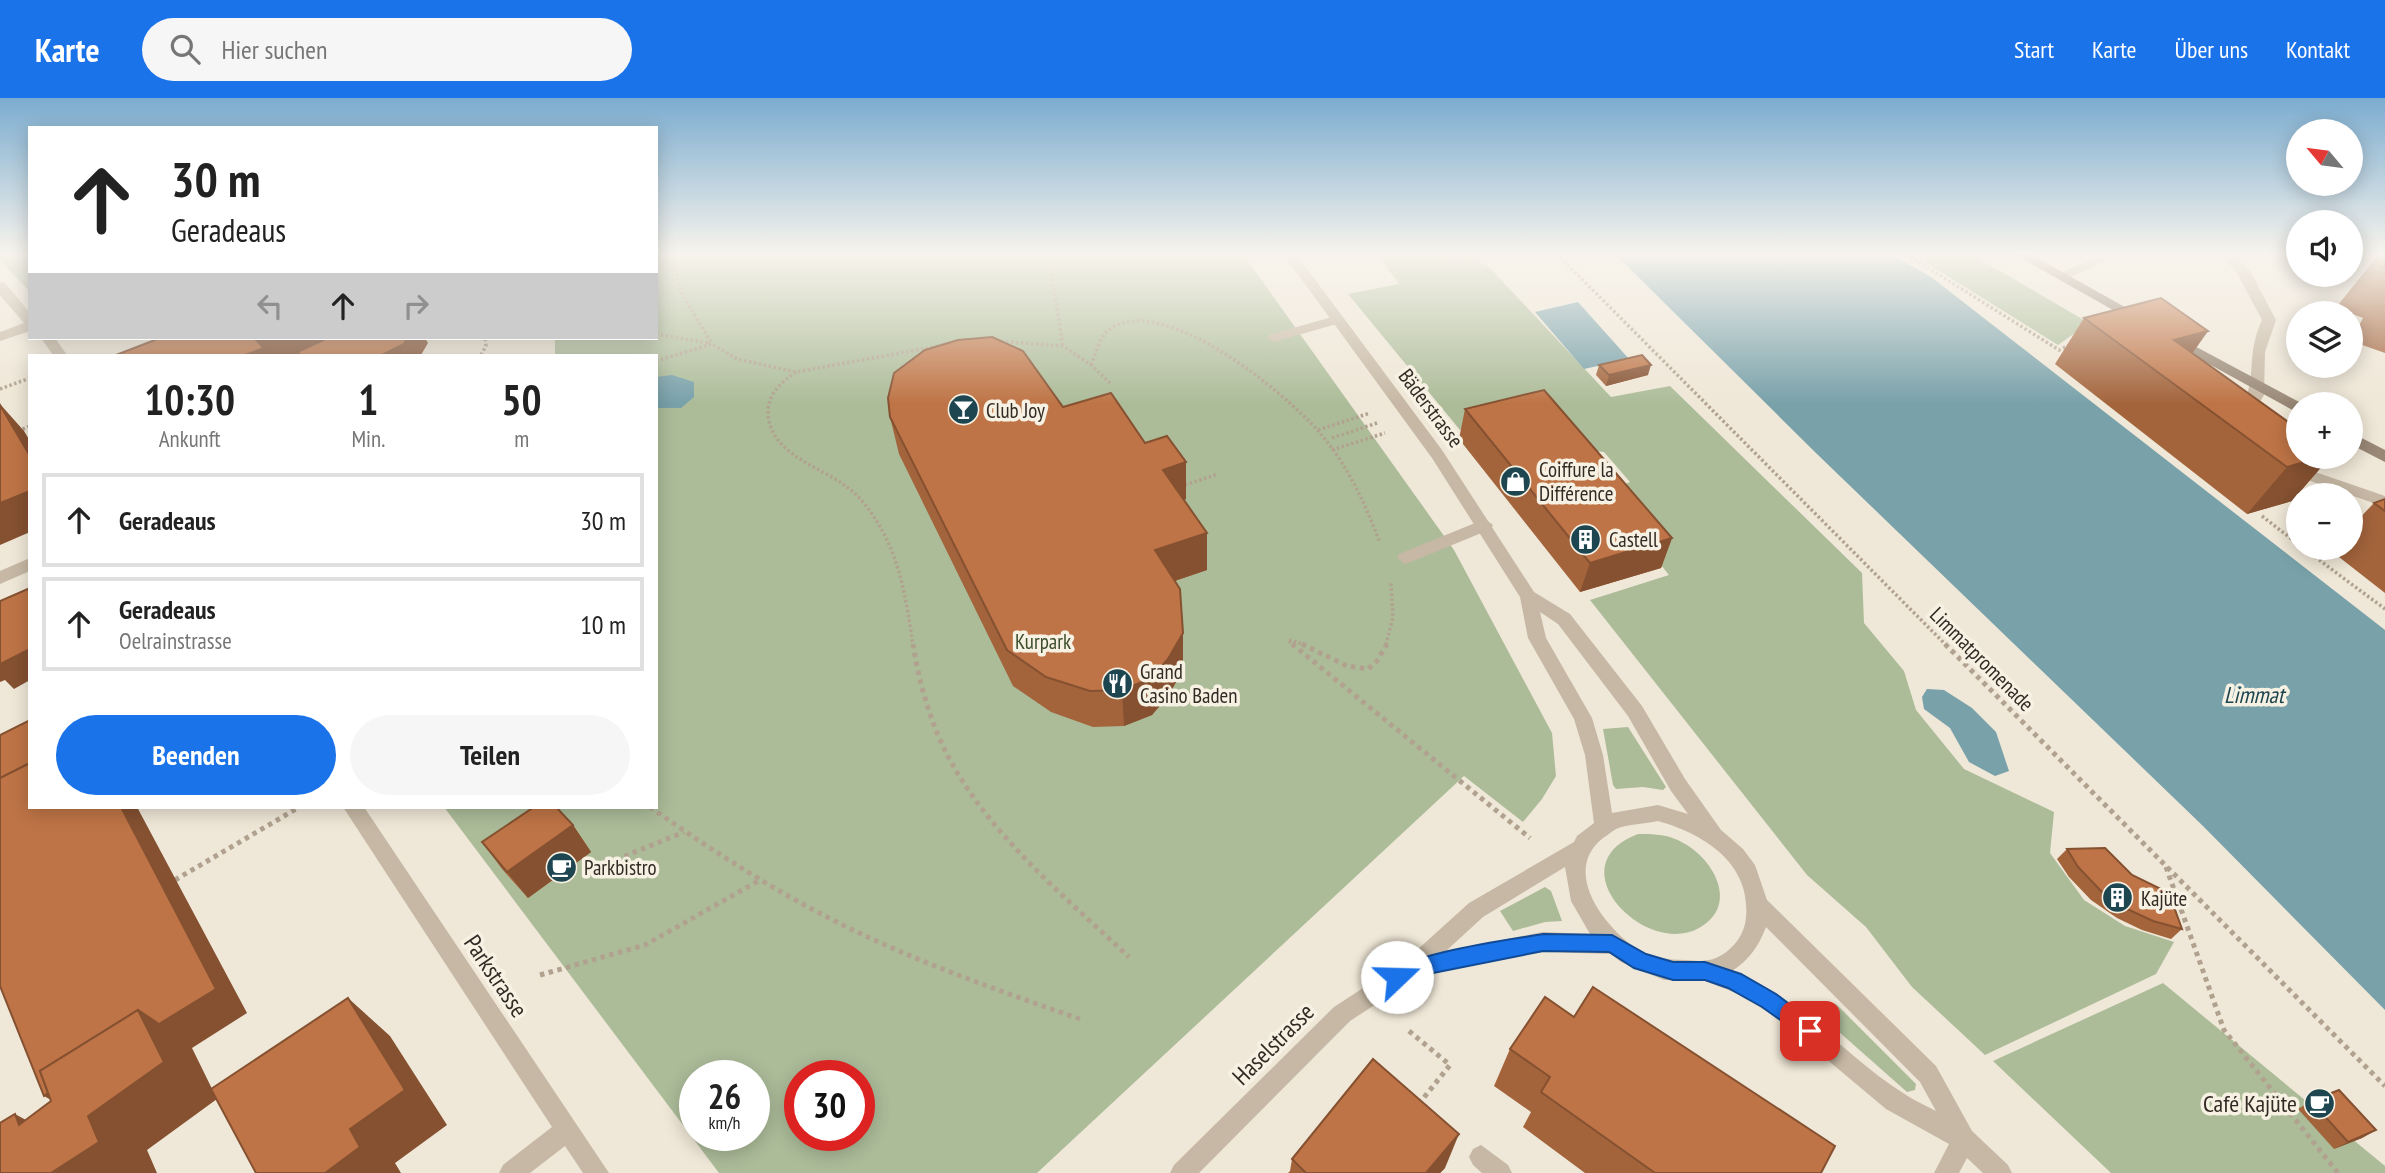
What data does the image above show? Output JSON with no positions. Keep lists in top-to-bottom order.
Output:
{
  "streets": {
    "street": ["Bäderstrasse", "Parkstrasse", "Haselstrasse"],
    "path": ["Limmatpromenade"]
  },
  "crossings": [
    ["Bäderstrasse", "Haselstrasse"]
  ],
  "water": ["Limmat"],
  "parks": ["Kurpark"],
  "places": {
    "bar": ["Club Joy"],
    "shop": ["Coiffure la Différence"],
    "building": ["Castell", "Kajüte"],
    "restaurant": ["Grand Casino Baden"],
    "cafe": ["Parkbistro", "Café Kajüte"]
  },
  "north": "top left",
  "page": {
    "header": "Karte",
    "search": "Hier suchen",
    "nav": [
      "Start",
      "Karte",
      "Über uns",
      "Kontakt"
    ],
    "map_buttons": ["+", "−"],
    "turn": ["30 m", "Geradeaus"],
    "eta": [
      "10:30",
      "Ankunft",
      "1",
      "Min.",
      "50",
      "m"
    ],
    "list": [
      {
        "name": "Geradeaus",
        "value": "30 m"
      },
      {
        "name": "Geradeaus",
        "note": "Oelrainstrasse",
        "value": "10 m"
      }
    ],
    "buttons": ["Beenden", "Teilen"],
    "speed": "26 km/h",
    "limit": "30"
  }
}
